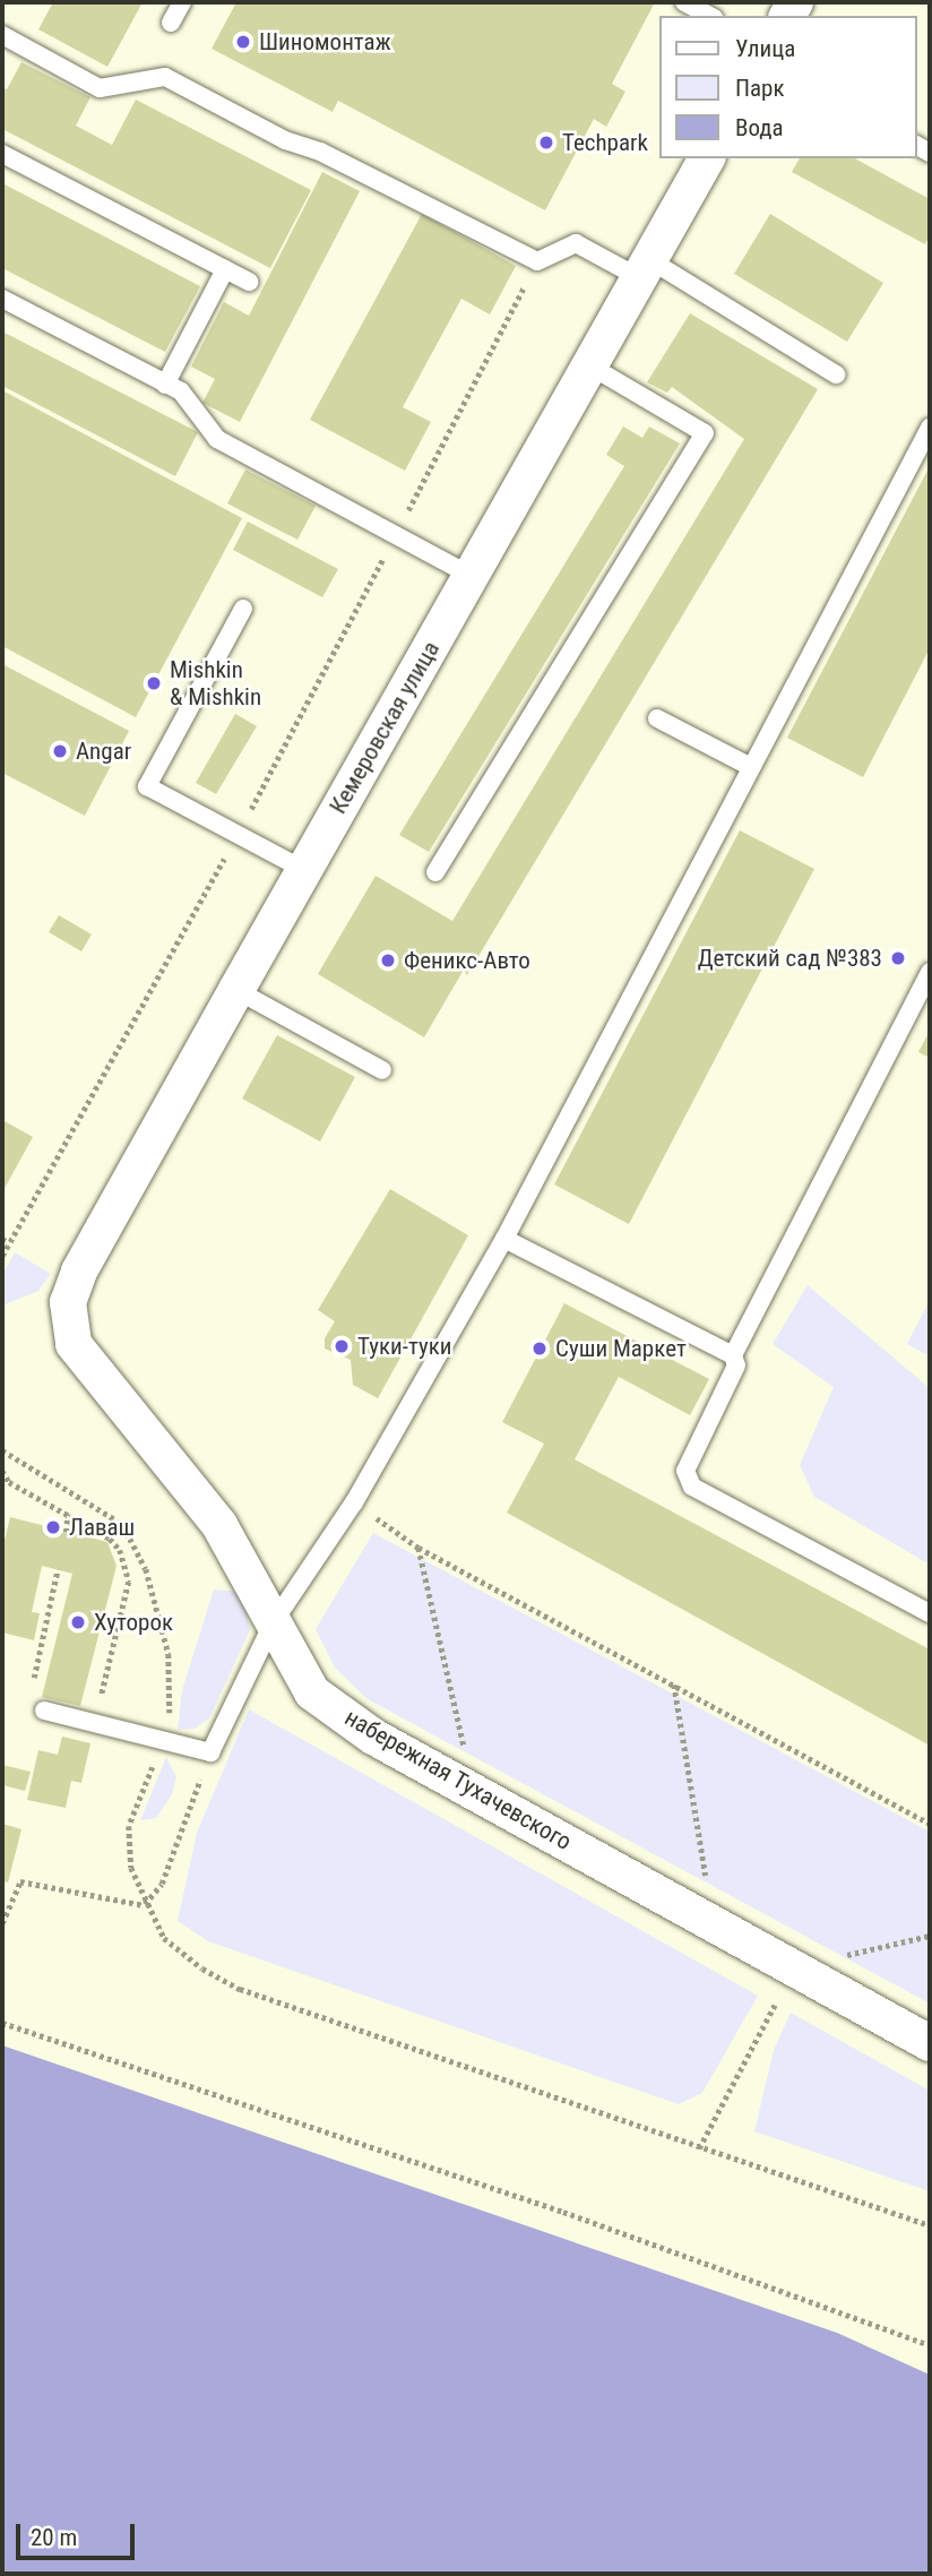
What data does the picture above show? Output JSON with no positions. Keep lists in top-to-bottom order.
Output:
{
  "streets": {
    "street": ["Кемеровская улица", "набережная Тухачевского"]
  },
  "crossings": [
    ["Кемеровская улица", "набережная Тухачевского"]
  ],
  "places": [
    "Шиномонтаж",
    "Techpark",
    "Mishkin & Mishkin",
    "Angar",
    "Детский сад №383",
    "Феникс-Авто",
    "Туки-туки",
    "Суши Маркет",
    "Лаваш",
    "Хуторок"
  ],
  "legend": ["Улица", "Парк", "Вода"],
  "scale_bar": "20 m"
}
